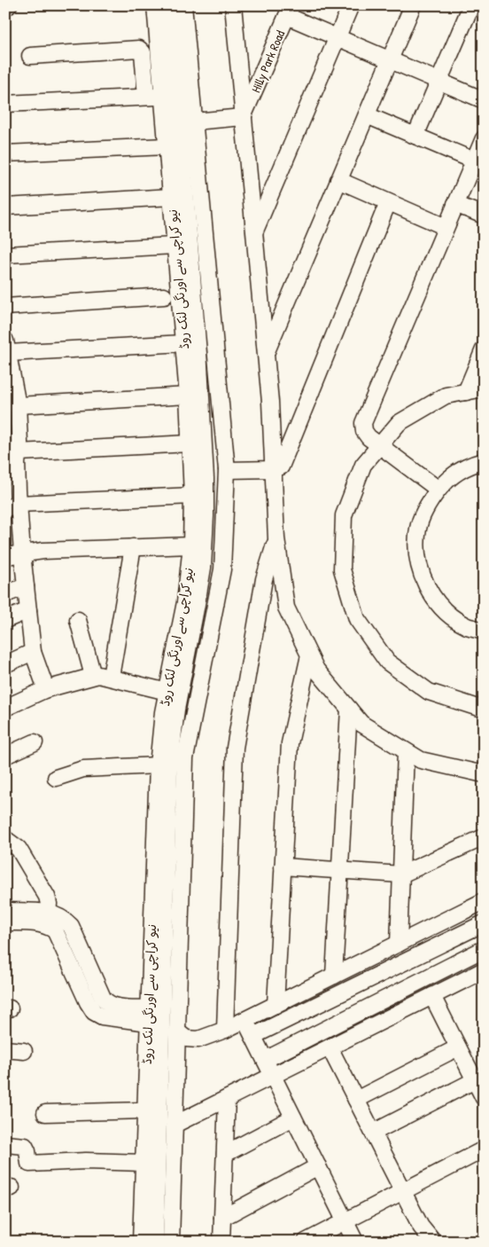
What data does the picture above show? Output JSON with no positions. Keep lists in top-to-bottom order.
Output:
{
  "streets": {
    "street": ["Hilly Park Road", "نیو کراچی سے اورنگی لنک روڈ"]
  }
}
